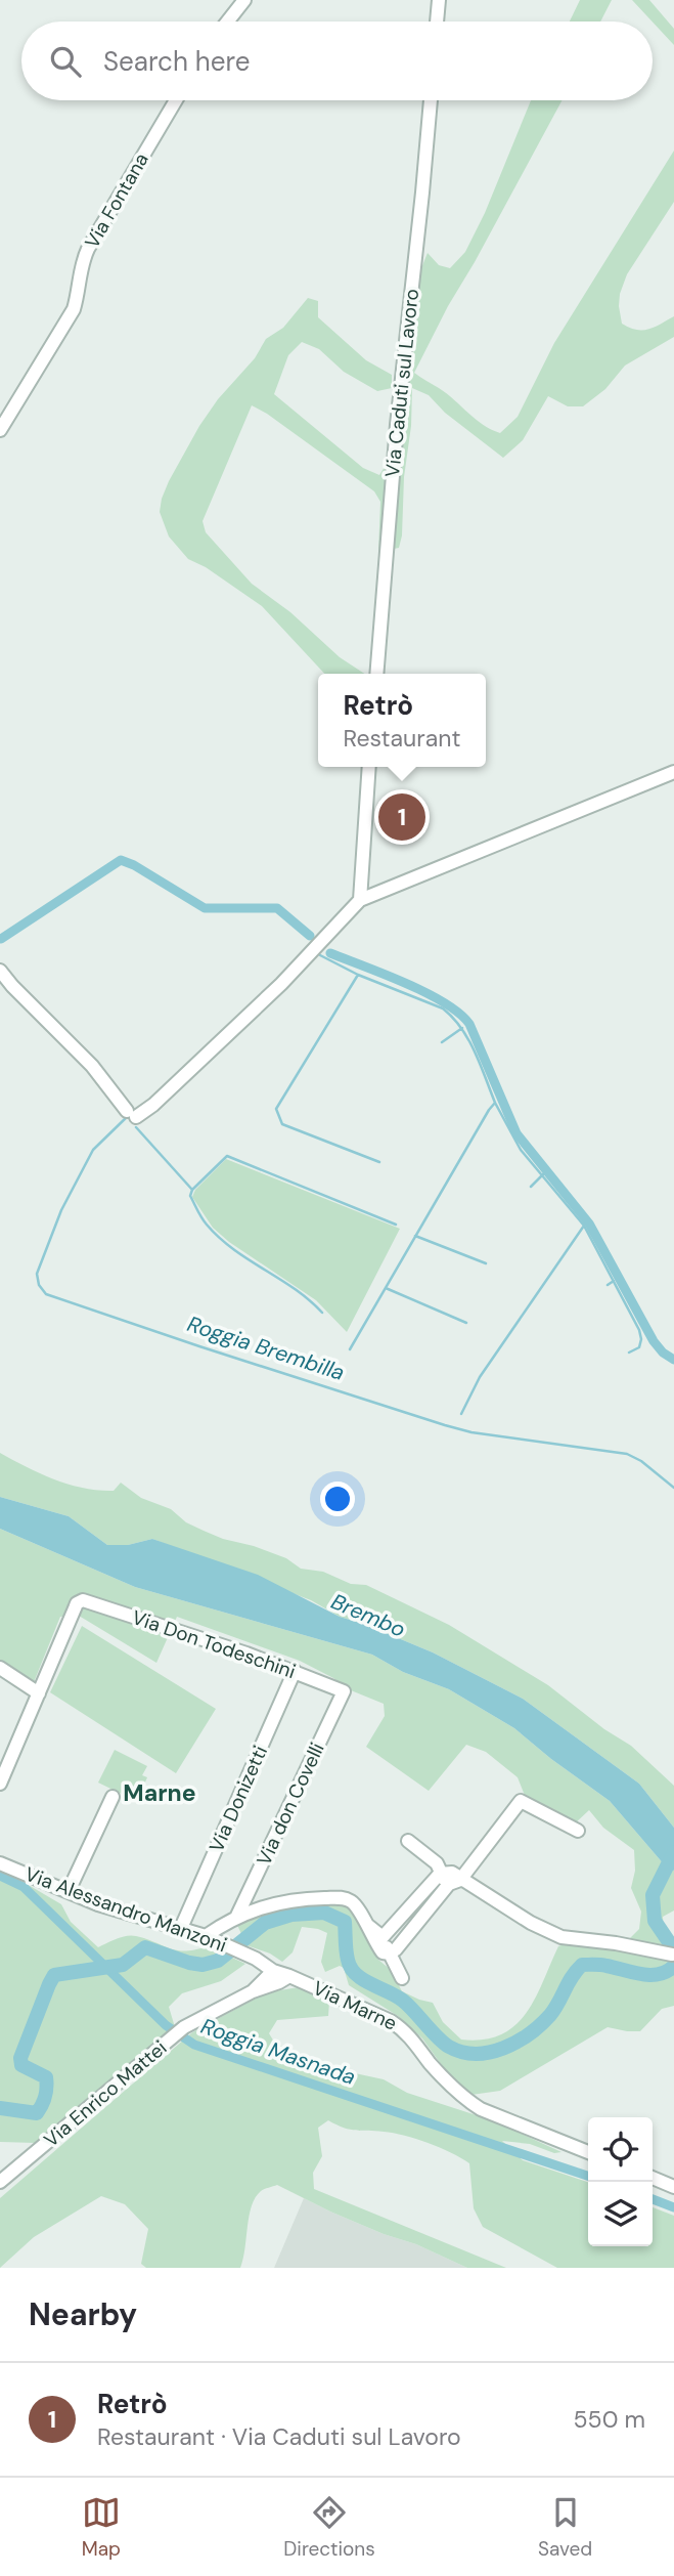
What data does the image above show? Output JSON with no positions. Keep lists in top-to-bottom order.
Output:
{
  "streets": {
    "street": [
      "Via Fontana",
      "Via Caduti sul Lavoro",
      "Via Don Todeschini",
      "Via Donizetti",
      "Via don Covelli",
      "Via Alessandro Manzoni",
      "Via Marne",
      "Via Enrico Mattei"
    ]
  },
  "crossings": [
    ["Via Don Todeschini", "Via Donizetti"],
    ["Via Don Todeschini", "Via don Covelli"],
    ["Via Donizetti", "Via Alessandro Manzoni"],
    ["Via Alessandro Manzoni", "Via Marne"],
    ["Via Alessandro Manzoni", "Via Enrico Mattei"],
    ["Via Marne", "Via Enrico Mattei"]
  ],
  "districts": ["Marne"],
  "water": ["Roggia Brembilla", "Brembo", "Roggia Masnada"],
  "page": {
    "search": "Search here",
    "popup": ["Retrò", "Restaurant"],
    "pins": "1",
    "heading": "Nearby",
    "list": [
      {
        "mark": "1",
        "name": "Retrò",
        "note": "Restaurant · Via Caduti sul Lavoro",
        "value": "550 m"
      }
    ],
    "nav": ["Map", "Directions", "Saved"]
  }
}
